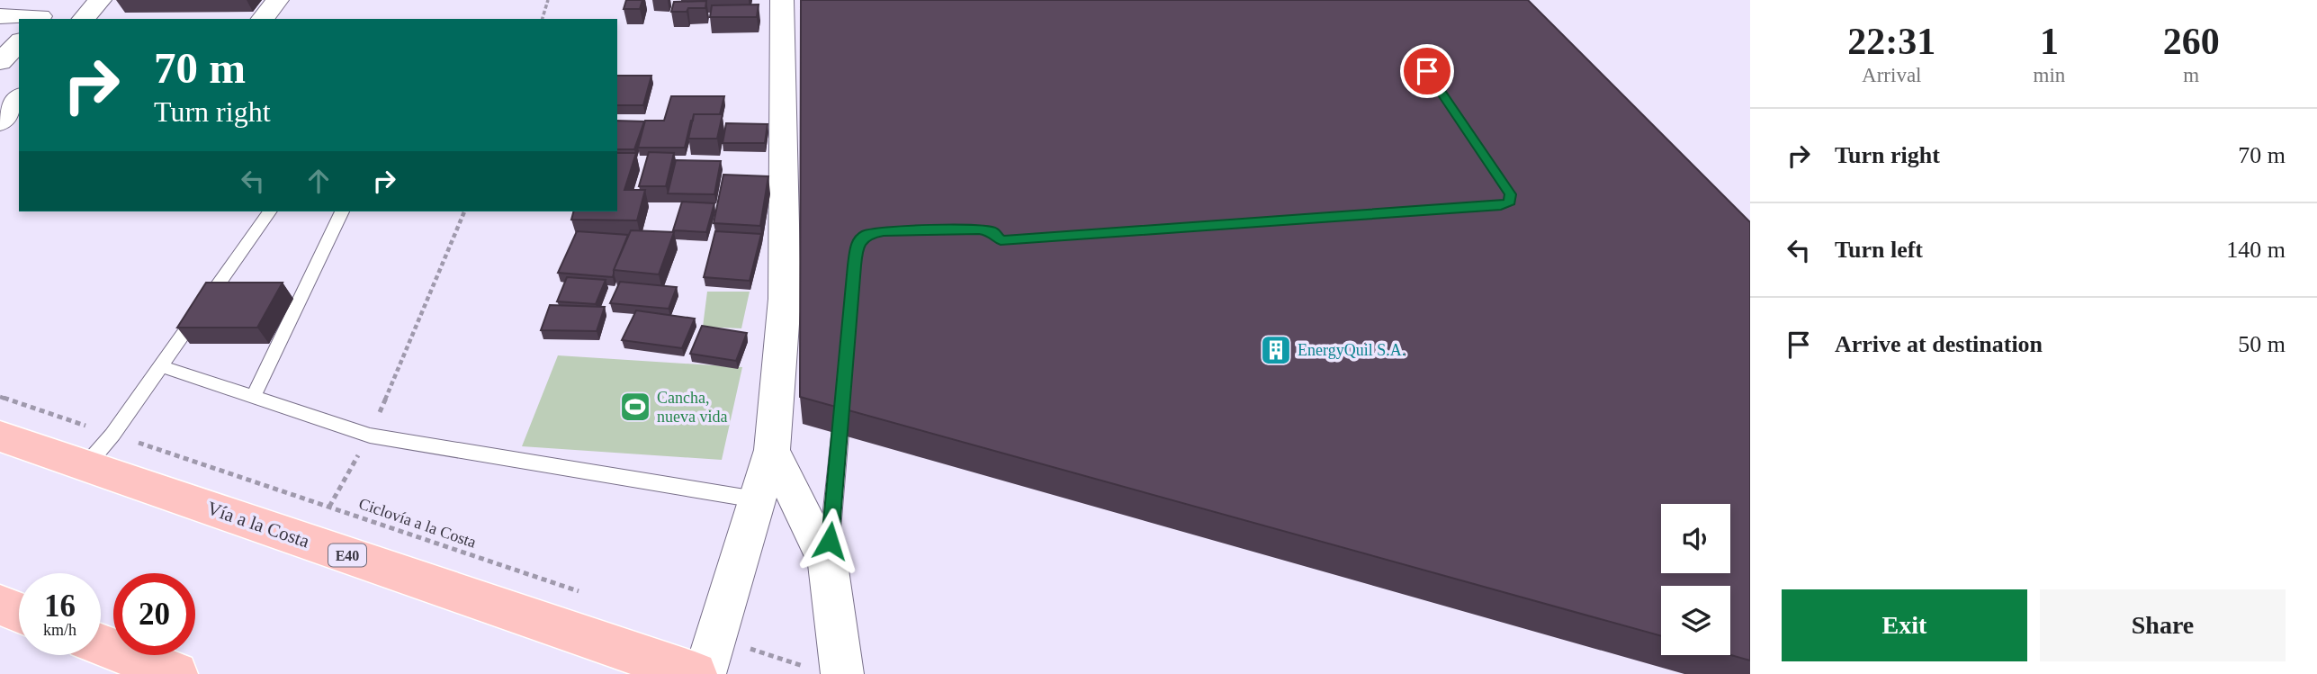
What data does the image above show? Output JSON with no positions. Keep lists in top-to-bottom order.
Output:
{
  "streets": {
    "highway": ["Vía a la Costa", "E40"],
    "path": ["Ciclovía a la Costa"]
  },
  "places": {
    "building": ["EnergyQuil S.A."],
    "sports": ["Cancha, nueva vida"]
  },
  "page": {
    "eta": [
      "22:31",
      "Arrival",
      "1",
      "min",
      "260",
      "m"
    ],
    "turn": ["70 m", "Turn right"],
    "list": [
      {
        "name": "Turn right",
        "value": "70 m"
      },
      {
        "name": "Turn left",
        "value": "140 m"
      },
      {
        "name": "Arrive at destination",
        "value": "50 m"
      }
    ],
    "speed": "16 km/h",
    "limit": "20",
    "buttons": ["Exit", "Share"]
  }
}
